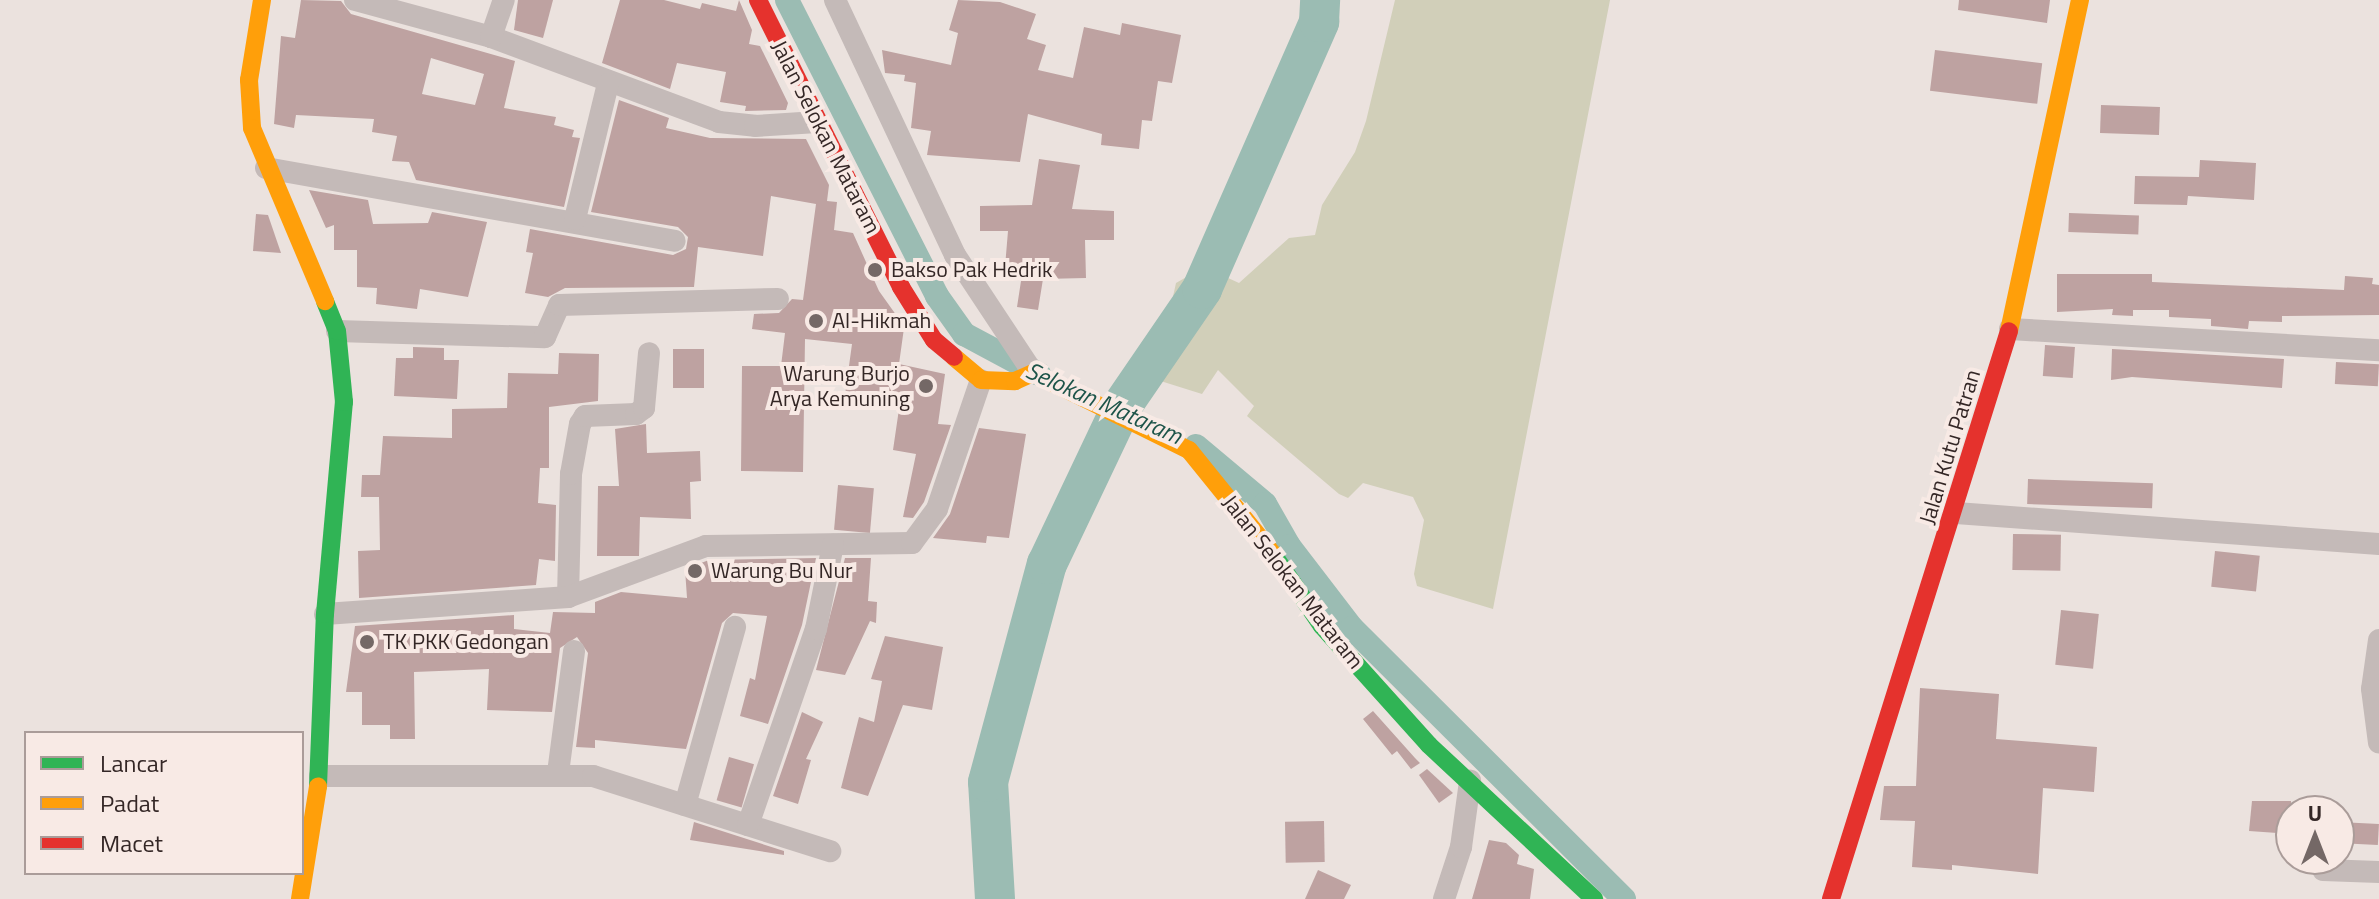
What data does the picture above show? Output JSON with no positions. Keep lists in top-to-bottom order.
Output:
{
  "streets": {
    "street": ["Jalan Selokan Mataram", "Jalan Kutu Patran"]
  },
  "water": ["Selokan Mataram"],
  "places": [
    "Bakso Pak Hedrik",
    "Al-Hikmah",
    "Warung Burjo Arya Kemuning",
    "Warung Bu Nur",
    "TK PKK Gedongan"
  ],
  "legend": ["Lancar", "Padat", "Macet"],
  "north": "top"
}
